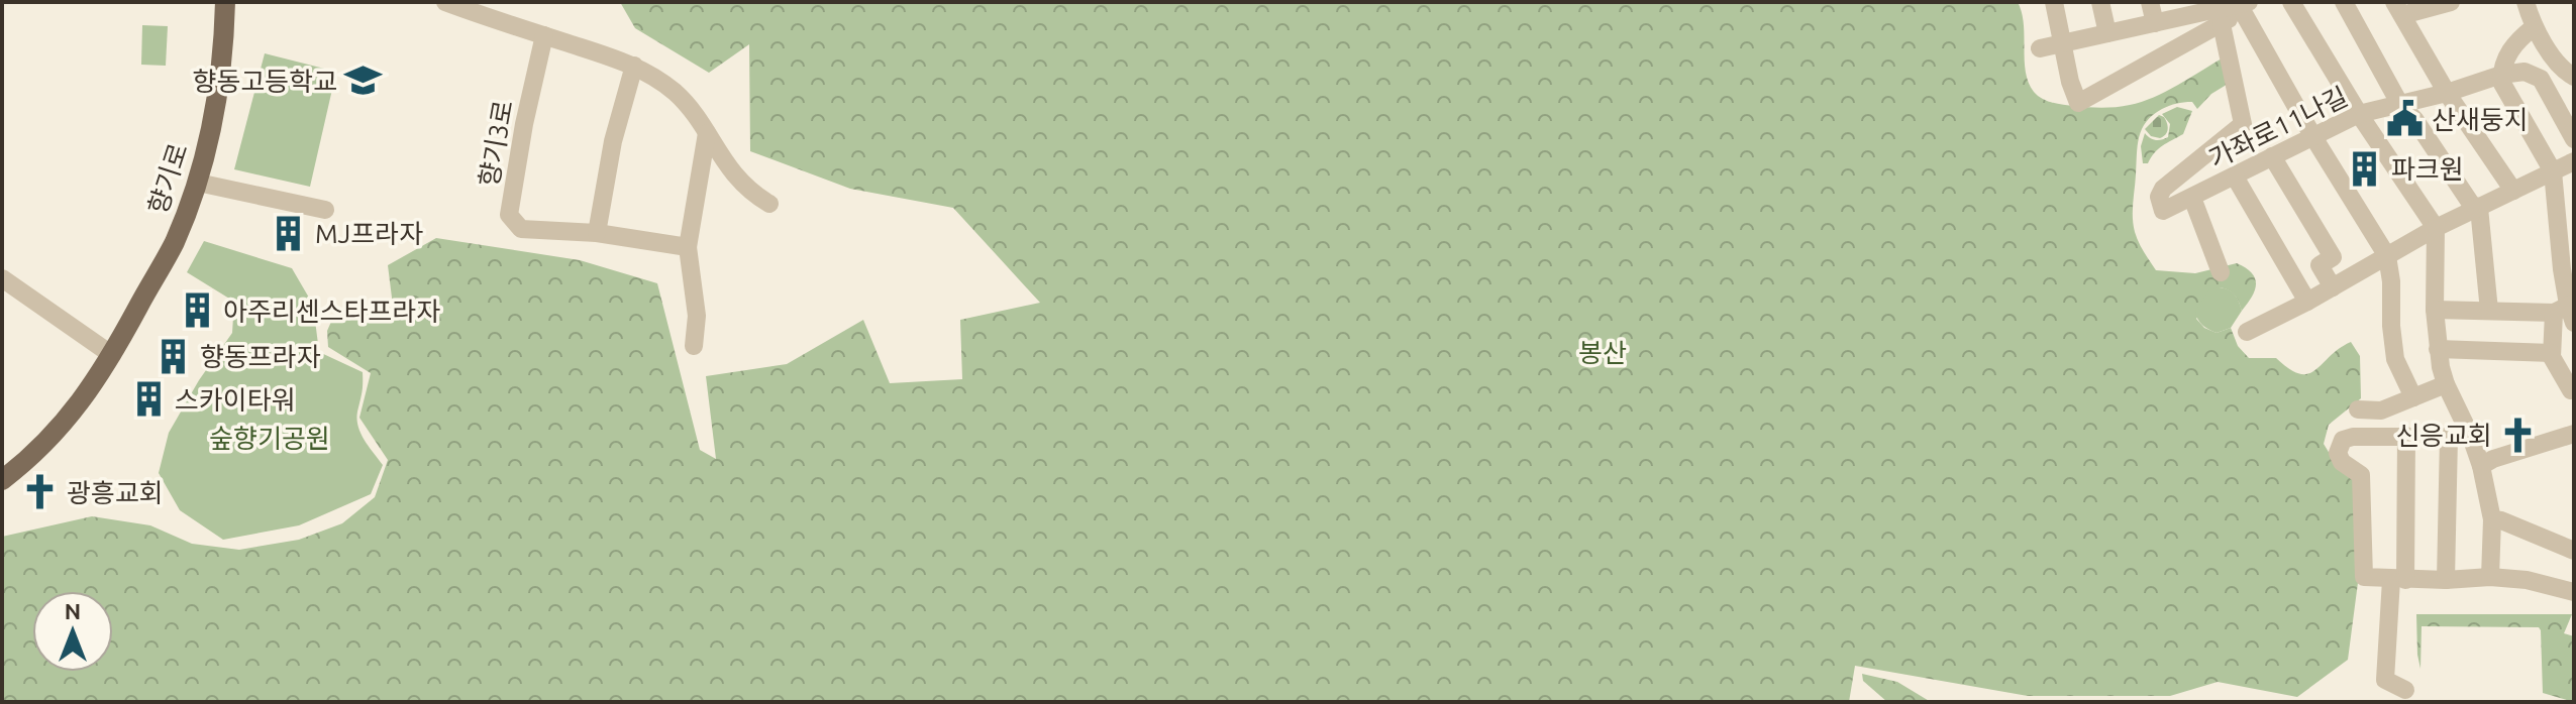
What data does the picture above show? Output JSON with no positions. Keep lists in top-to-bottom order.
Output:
{
  "streets": {
    "main road": ["향기로"],
    "street": ["가좌로11나길", "향기3로"]
  },
  "parks": ["봉산", "숲향기공원"],
  "places": {
    "school or university": ["향동고등학교"],
    "public building": ["산새둥지"],
    "building": [
      "파크원",
      "MJ프라자",
      "아주리센스타프라자",
      "향동프라자",
      "스카이타워"
    ],
    "church": ["신응교회", "광흥교회"]
  },
  "north": "top"
}
